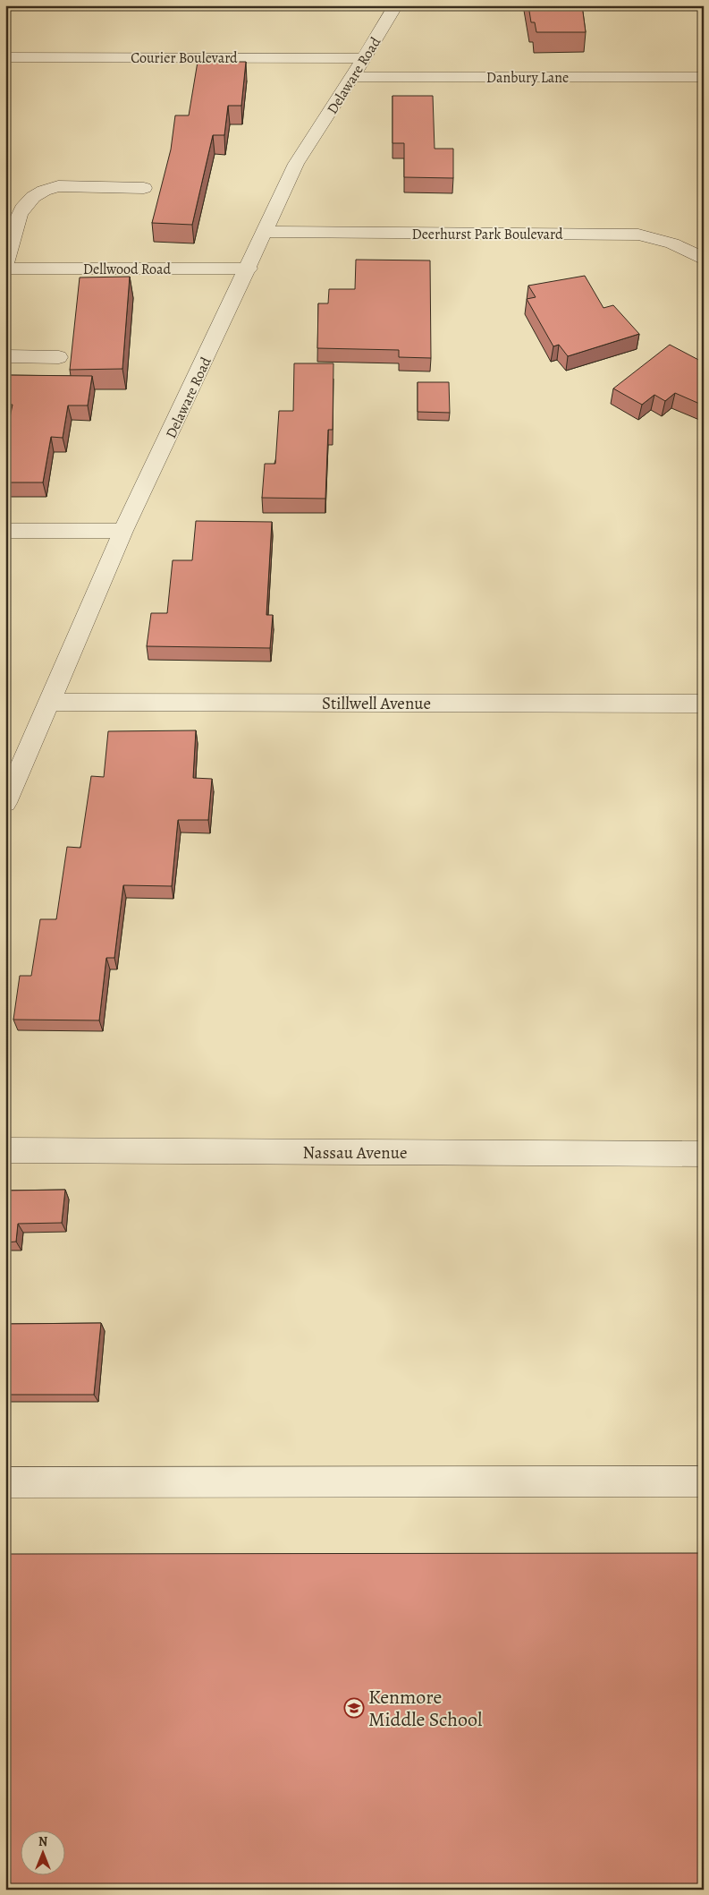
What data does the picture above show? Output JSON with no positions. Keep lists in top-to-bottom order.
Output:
{
  "streets": {
    "street": [
      "Courier Boulevard",
      "Delaware Road",
      "Danbury Lane",
      "Deerhurst Park Boulevard",
      "Dellwood Road",
      "Stillwell Avenue",
      "Nassau Avenue"
    ]
  },
  "crossings": [
    ["Courier Boulevard", "Delaware Road"],
    ["Delaware Road", "Danbury Lane"],
    ["Delaware Road", "Deerhurst Park Boulevard"],
    ["Delaware Road", "Dellwood Road"],
    ["Delaware Road", "Stillwell Avenue"]
  ],
  "places": {
    "school or university": ["Kenmore Middle School"]
  },
  "north": "top"
}
